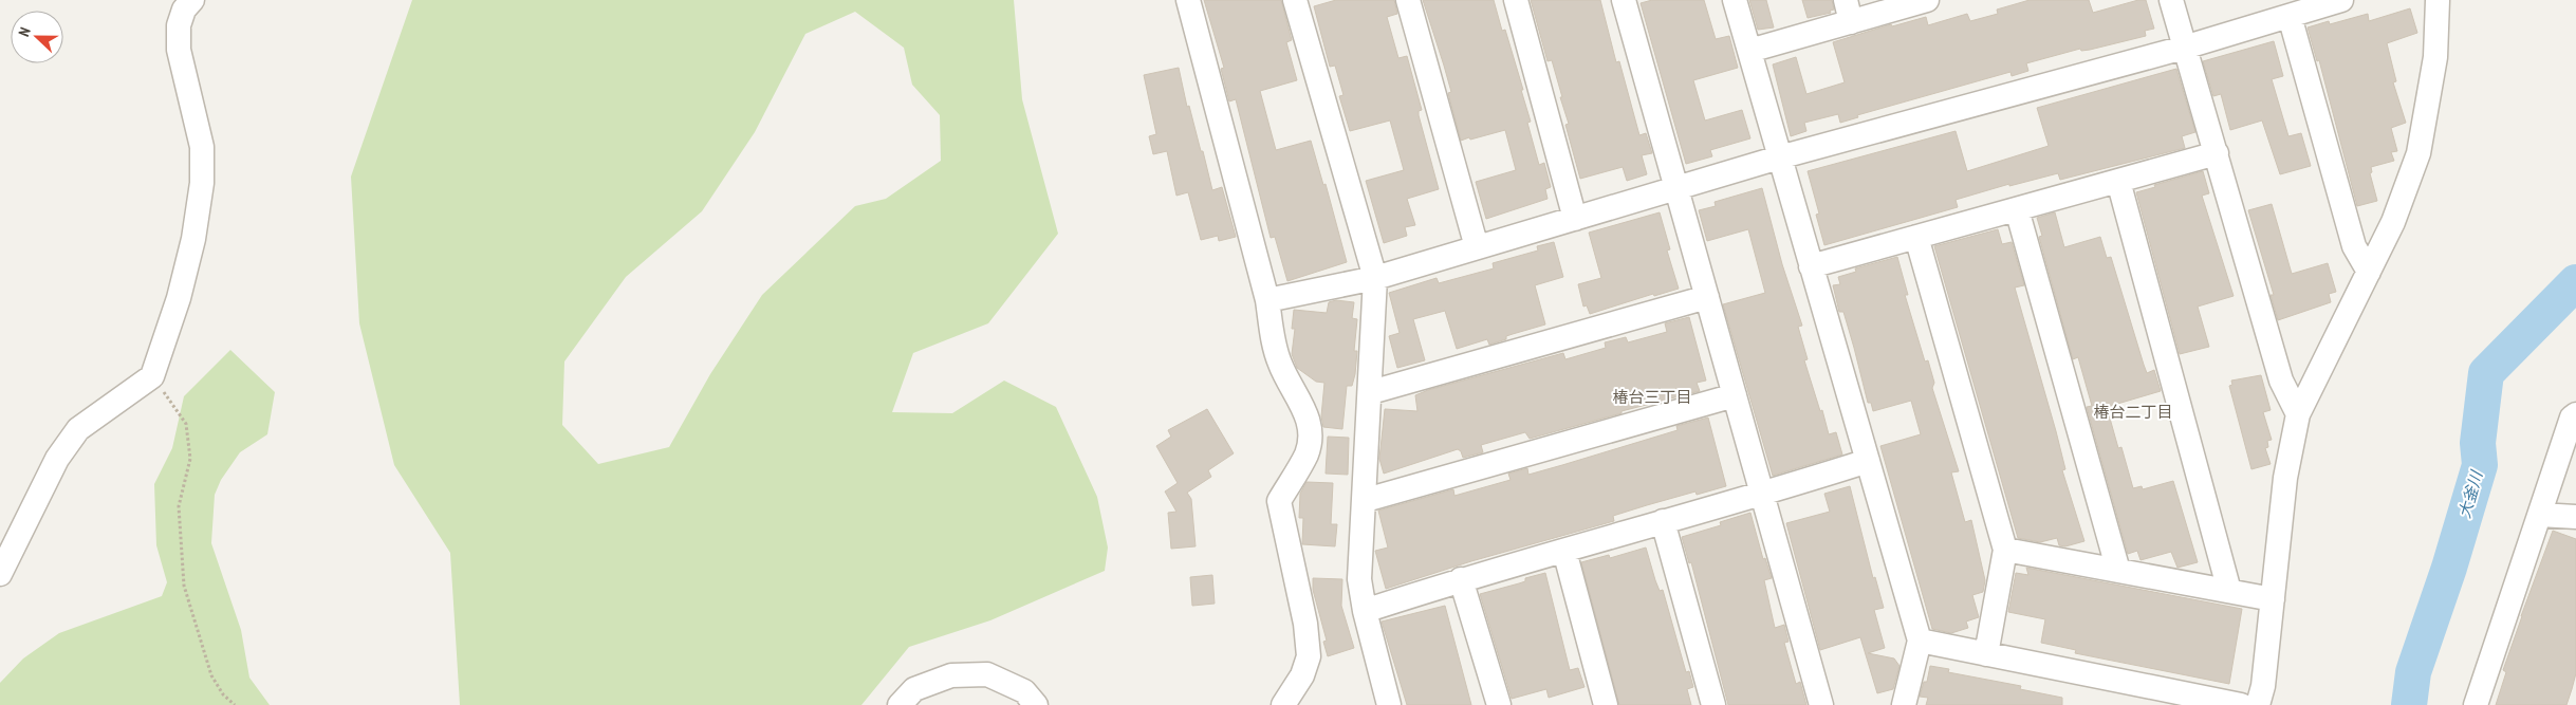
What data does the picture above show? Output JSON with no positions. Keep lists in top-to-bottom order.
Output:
{
  "districts": ["椿台三丁目", "椿台二丁目"],
  "water": ["大釜川"],
  "north": "left"
}
